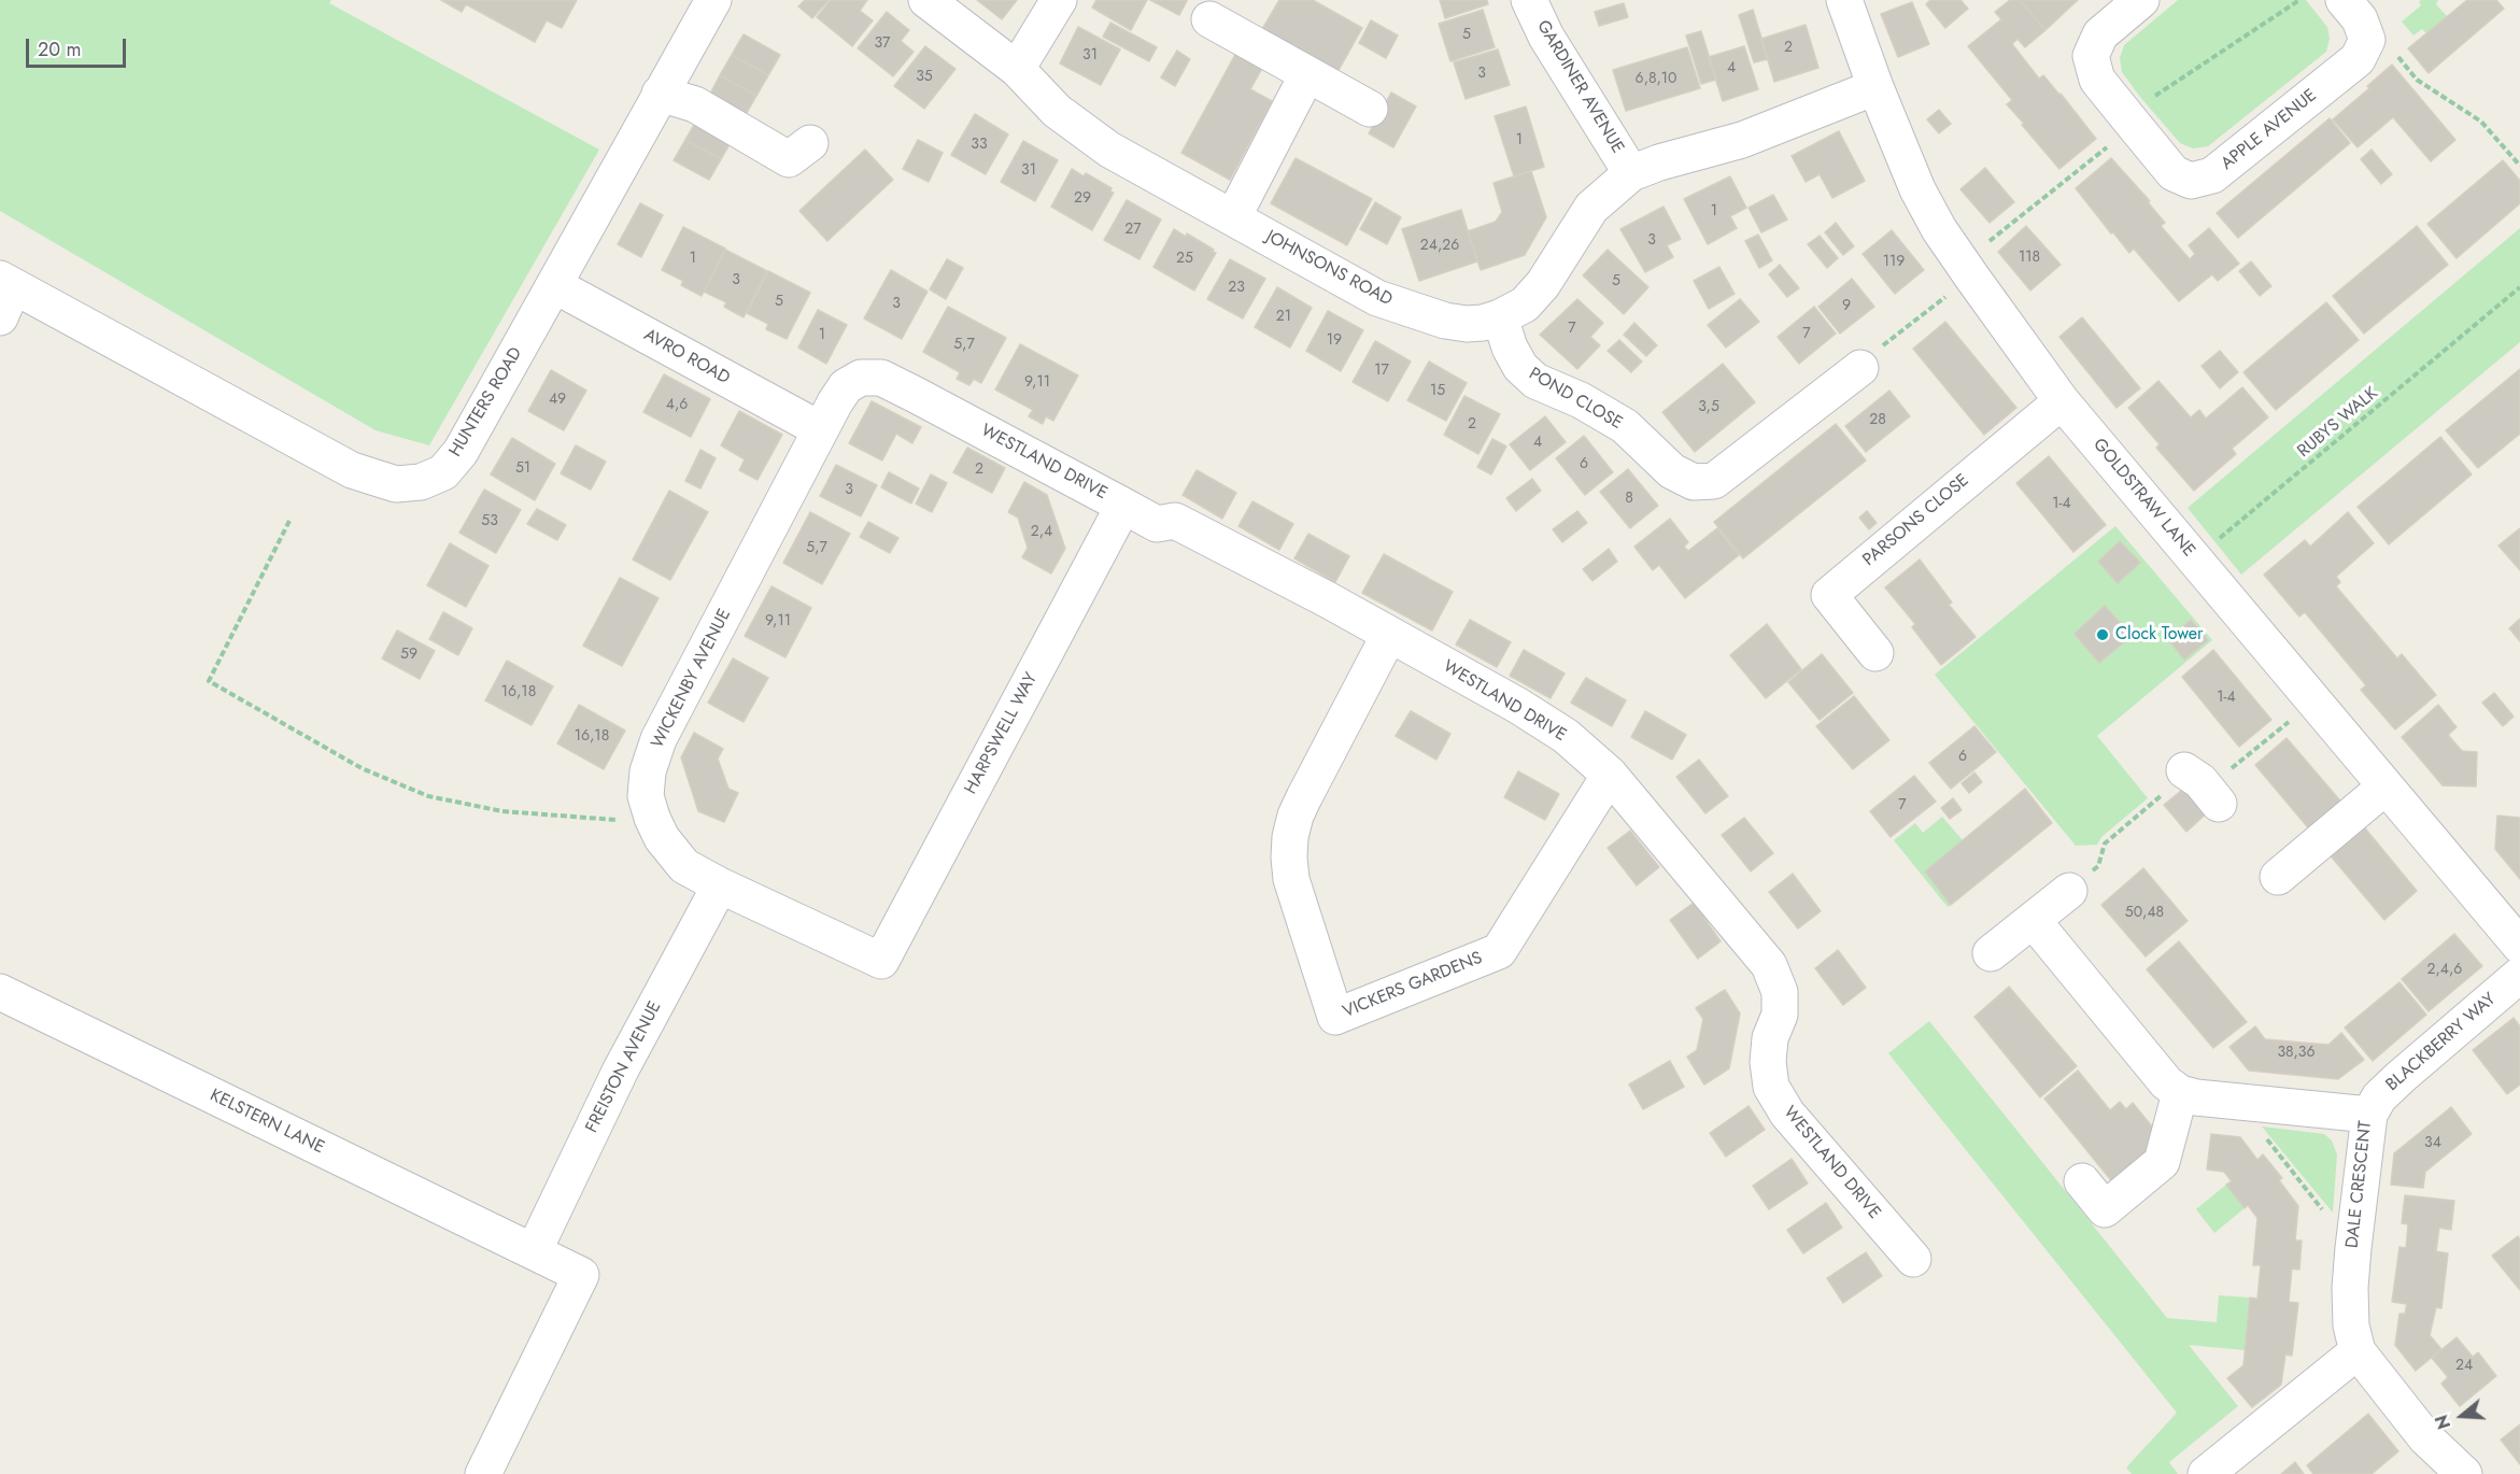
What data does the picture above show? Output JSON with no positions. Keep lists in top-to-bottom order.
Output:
{
  "streets": {
    "street": [
      "GARDINER AVENUE",
      "APPLE AVENUE",
      "JOHNSONS ROAD",
      "AVRO ROAD",
      "POND CLOSE",
      "HUNTERS ROAD",
      "WESTLAND DRIVE",
      "GOLDSTRAW LANE",
      "PARSONS CLOSE",
      "WICKENBY AVENUE",
      "HARPSWELL WAY",
      "VICKERS GARDENS",
      "BLACKBERRY WAY",
      "FREISTON AVENUE",
      "KELSTERN LANE",
      "DALE CRESCENT"
    ],
    "path": ["RUBYS WALK"]
  },
  "crossings": [
    ["GARDINER AVENUE", "JOHNSONS ROAD"],
    ["JOHNSONS ROAD", "POND CLOSE"],
    ["JOHNSONS ROAD", "GOLDSTRAW LANE"],
    ["AVRO ROAD", "HUNTERS ROAD"],
    ["AVRO ROAD", "WICKENBY AVENUE"],
    ["RUBYS WALK", "GOLDSTRAW LANE"],
    ["WESTLAND DRIVE", "WICKENBY AVENUE"],
    ["WESTLAND DRIVE", "HARPSWELL WAY"],
    ["WESTLAND DRIVE", "VICKERS GARDENS"],
    ["GOLDSTRAW LANE", "PARSONS CLOSE"],
    ["WICKENBY AVENUE", "HARPSWELL WAY"],
    ["WICKENBY AVENUE", "FREISTON AVENUE"],
    ["BLACKBERRY WAY", "DALE CRESCENT"],
    ["FREISTON AVENUE", "KELSTERN LANE"]
  ],
  "places": ["Clock Tower"],
  "house_numbers": [
    "5",
    "37",
    "2",
    "31",
    "4",
    "3",
    "35",
    "6,8,10",
    "1",
    "33",
    "31",
    "29",
    "1",
    "27",
    "3",
    "24,26",
    "118",
    "1",
    "25",
    "119",
    "3",
    "5",
    "23",
    "5",
    "3",
    "9",
    "21",
    "7",
    "7",
    "1",
    "19",
    "5,7",
    "17",
    "9,11",
    "15",
    "49",
    "4,6",
    "3,5",
    "28",
    "2",
    "4",
    "6",
    "51",
    "2",
    "3",
    "8",
    "1-4",
    "53",
    "2,4",
    "5,7",
    "9,11",
    "59",
    "16,18",
    "1-4",
    "16,18",
    "6",
    "7",
    "50,48",
    "2,4,6",
    "38,36",
    "34",
    "24"
  ],
  "scale_bar": "20 m",
  "north": "left"
}
